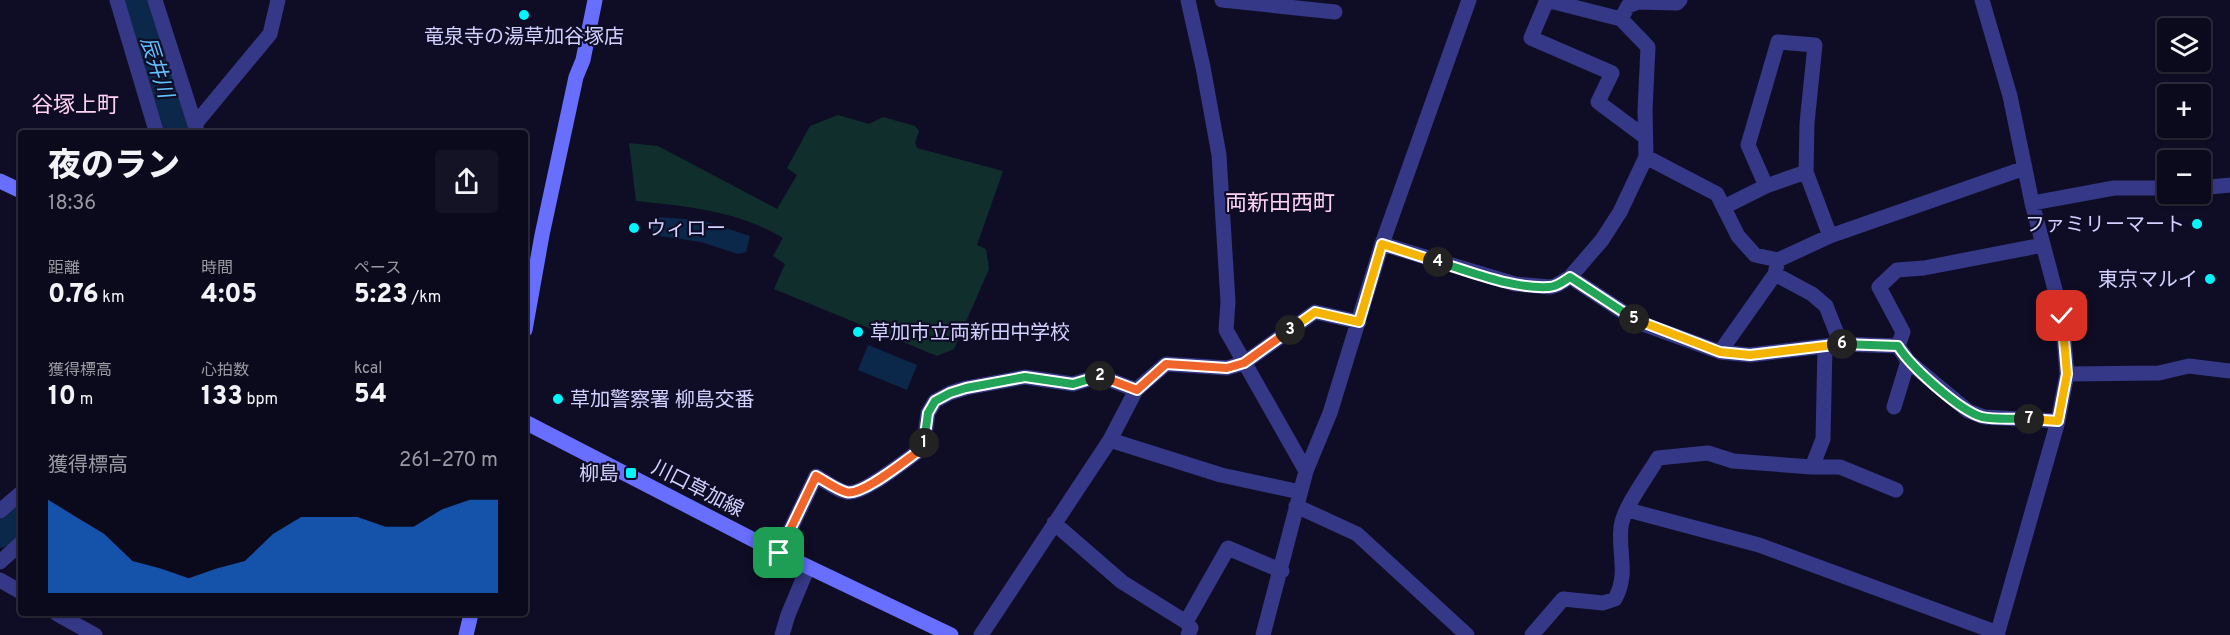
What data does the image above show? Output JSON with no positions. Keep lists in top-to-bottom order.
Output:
{
  "streets": {
    "main road": ["川口草加線"]
  },
  "districts": ["谷塚上町", "両新田西町"],
  "water": ["辰井川"],
  "places": {
    "other": [
      "竜泉寺の湯草加谷塚店",
      "ファミリーマート",
      "ウィロー",
      "東京マルイ",
      "草加市立両新田中学校",
      "草加警察署 柳島交番"
    ],
    "transit": ["柳島"]
  },
  "page": {
    "map_buttons": ["+", "−"],
    "heading": ["夜のラン", "18:36"],
    "stats": [
      ["距離", "0.76 km"],
      ["時間", "4:05"],
      ["ペース", "5:23 /km"],
      ["獲得標高", "10 m"],
      ["心拍数", "133 bpm"],
      ["kcal", "54"]
    ],
    "pins": [
      "4",
      "5",
      "3",
      "6",
      "2",
      "7",
      "1"
    ],
    "chart": ["獲得標高", "261–270 m"]
  }
}
